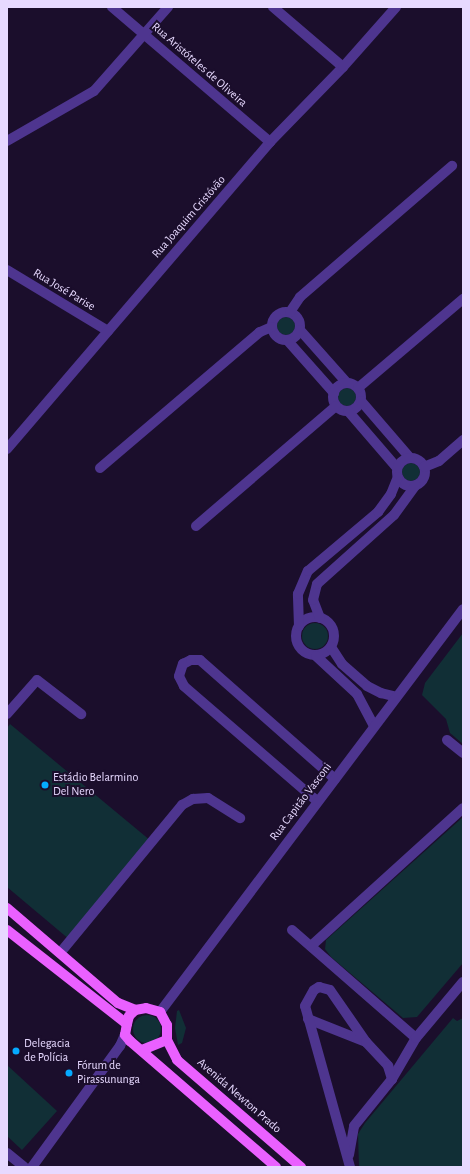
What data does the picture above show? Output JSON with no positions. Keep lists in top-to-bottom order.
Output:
{
  "streets": {
    "main road": ["Avenida Newton Prado"],
    "street": [
      "Rua Aristóteles de Oliveira",
      "Rua Joaquim Cristóvão",
      "Rua José Parise",
      "Rua Capitão Vasconi"
    ]
  },
  "crossings": [
    ["Rua Aristóteles de Oliveira", "Rua Joaquim Cristóvão"],
    ["Rua Joaquim Cristóvão", "Rua José Parise"],
    ["Rua Capitão Vasconi", "Avenida Newton Prado"]
  ],
  "places": ["Estádio Belarmino Del Nero", "Delegacia de Polícia", "Fórum de Pirassununga"]
}
